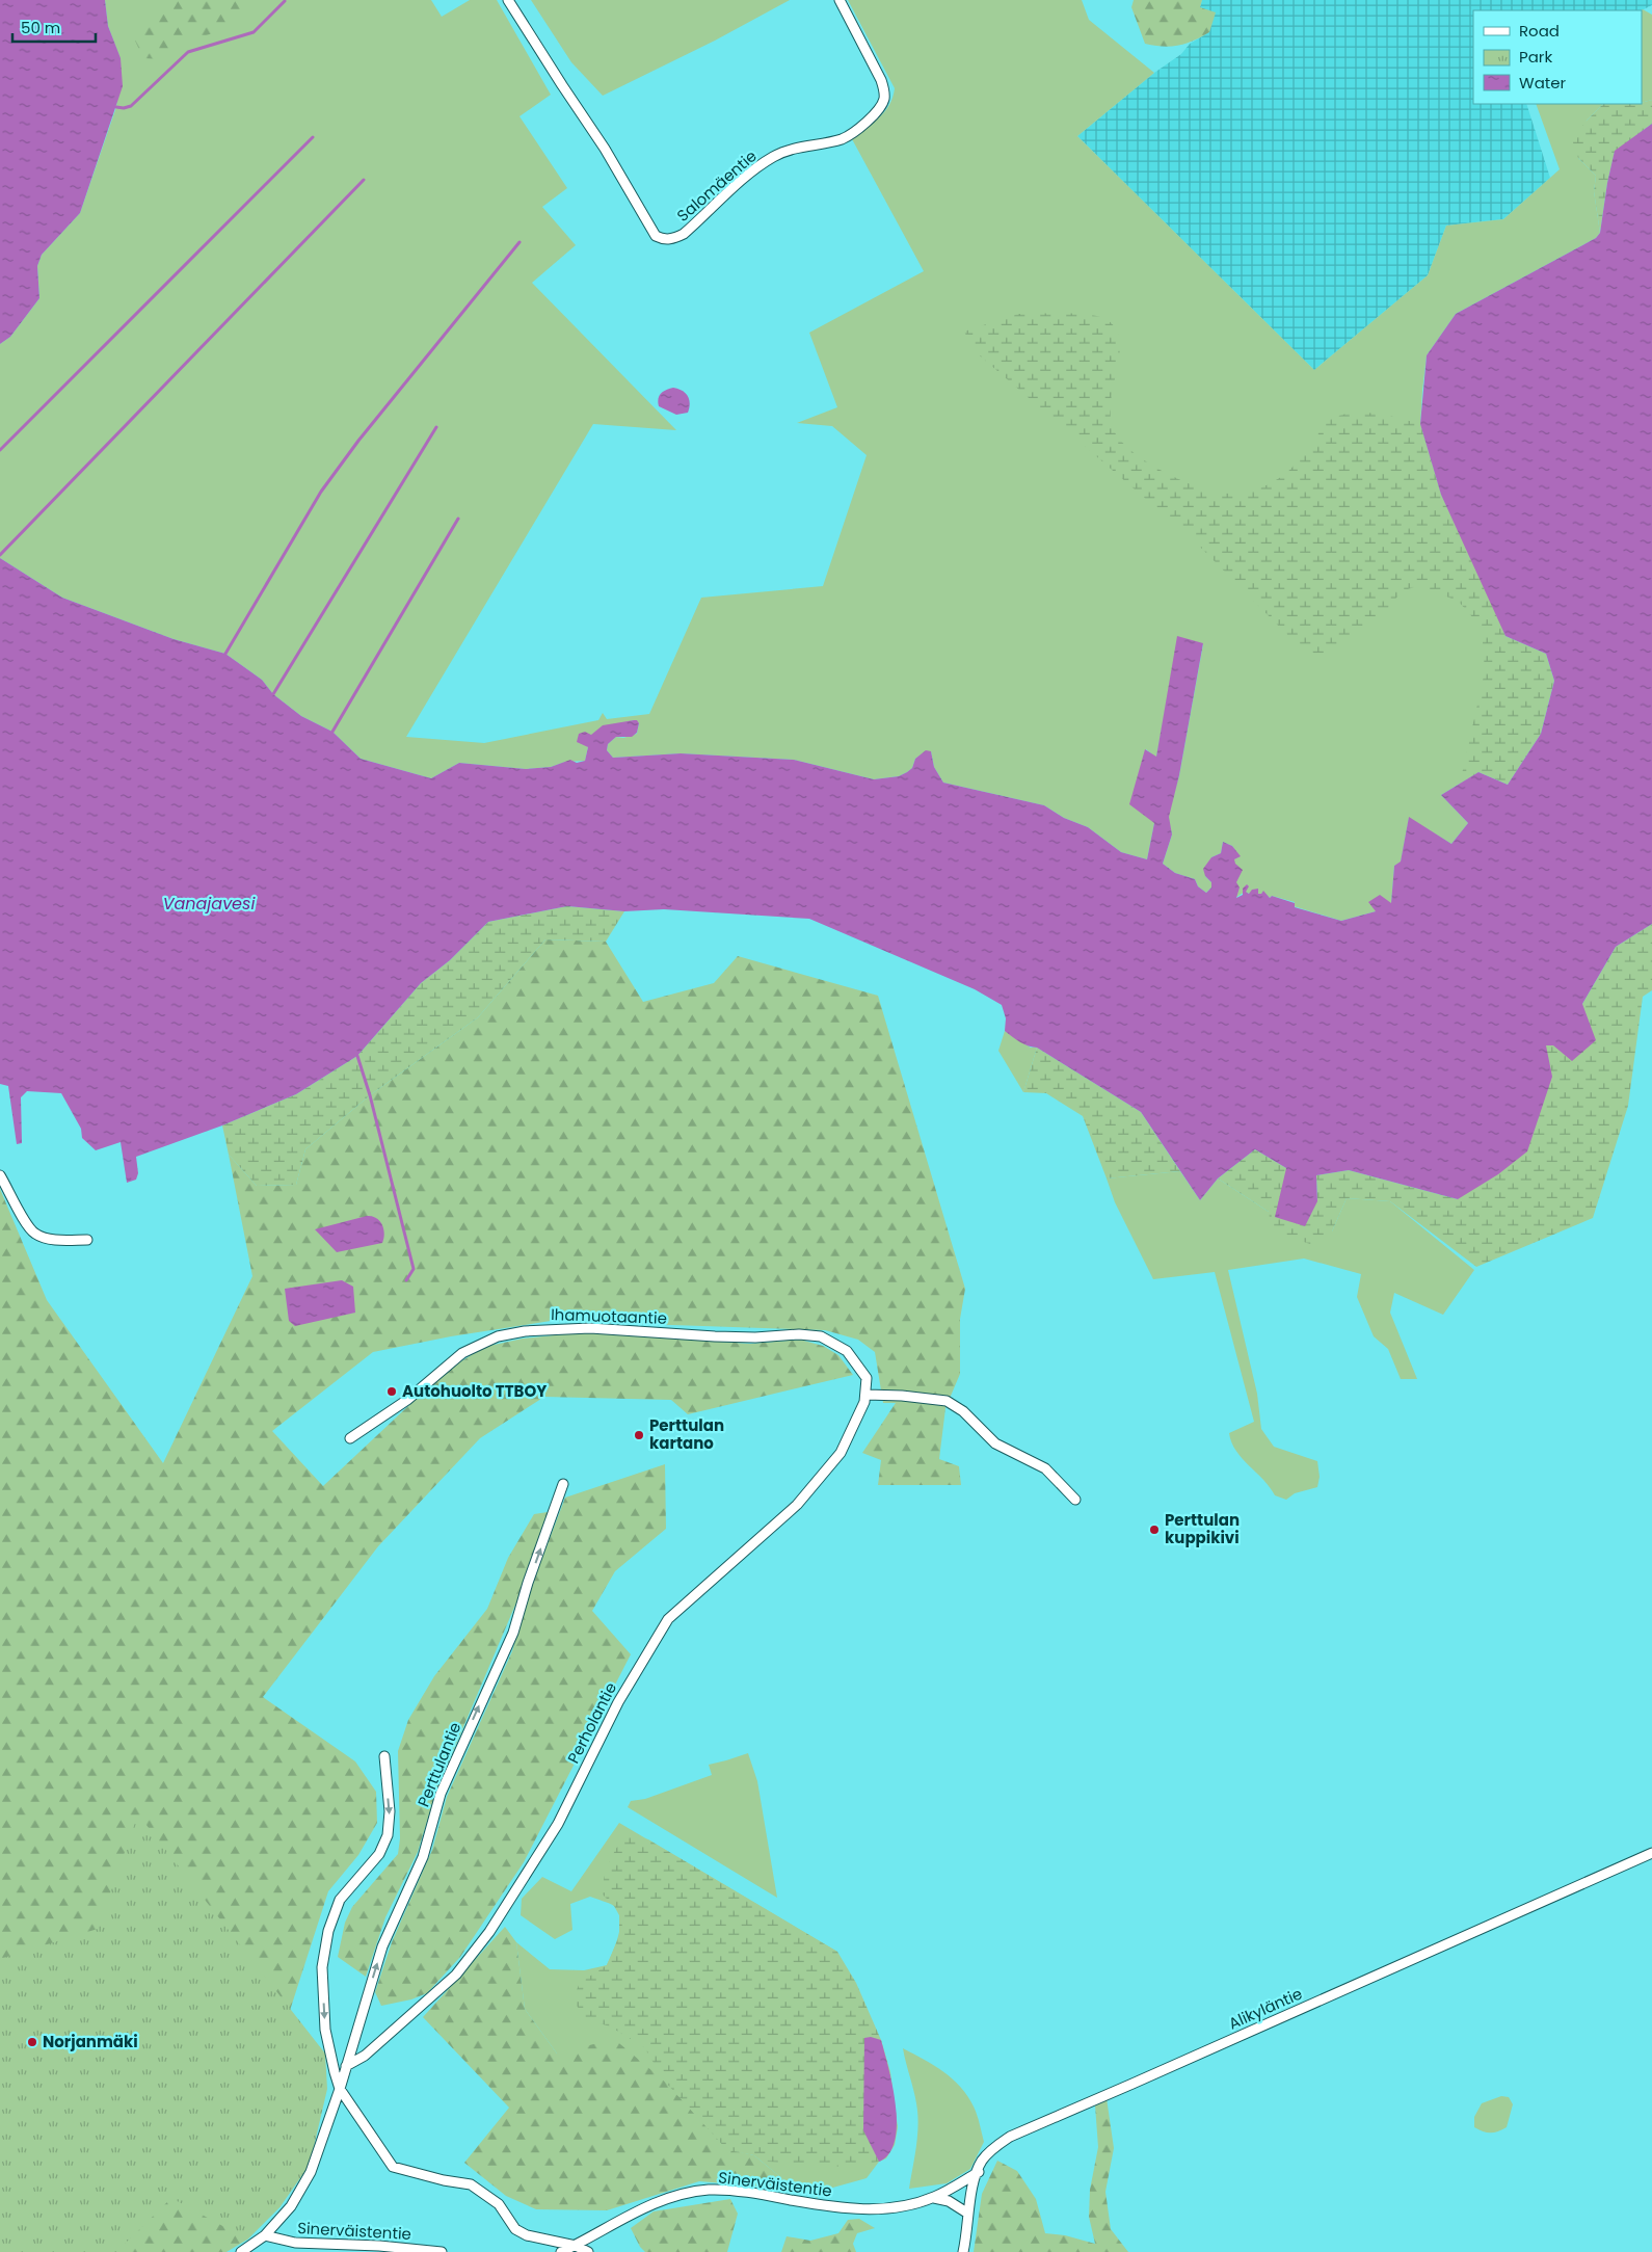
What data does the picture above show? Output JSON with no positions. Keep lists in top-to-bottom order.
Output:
{
  "streets": {
    "street": [
      "Salomäentie",
      "Ihamuotaantie",
      "Perholantie",
      "Perttulantie",
      "Alikyläntie",
      "Sinerväistentie"
    ]
  },
  "crossings": [
    ["Ihamuotaantie", "Perholantie"],
    ["Perholantie", "Perttulantie"],
    ["Perttulantie", "Sinerväistentie"],
    ["Alikyläntie", "Sinerväistentie"]
  ],
  "water": ["Vanajavesi"],
  "places": [
    "Autohuolto TTBOY",
    "Perttulan kartano",
    "Perttulan kuppikivi",
    "Norjanmäki"
  ],
  "legend": ["Road", "Park", "Water"],
  "scale_bar": "50 m"
}
